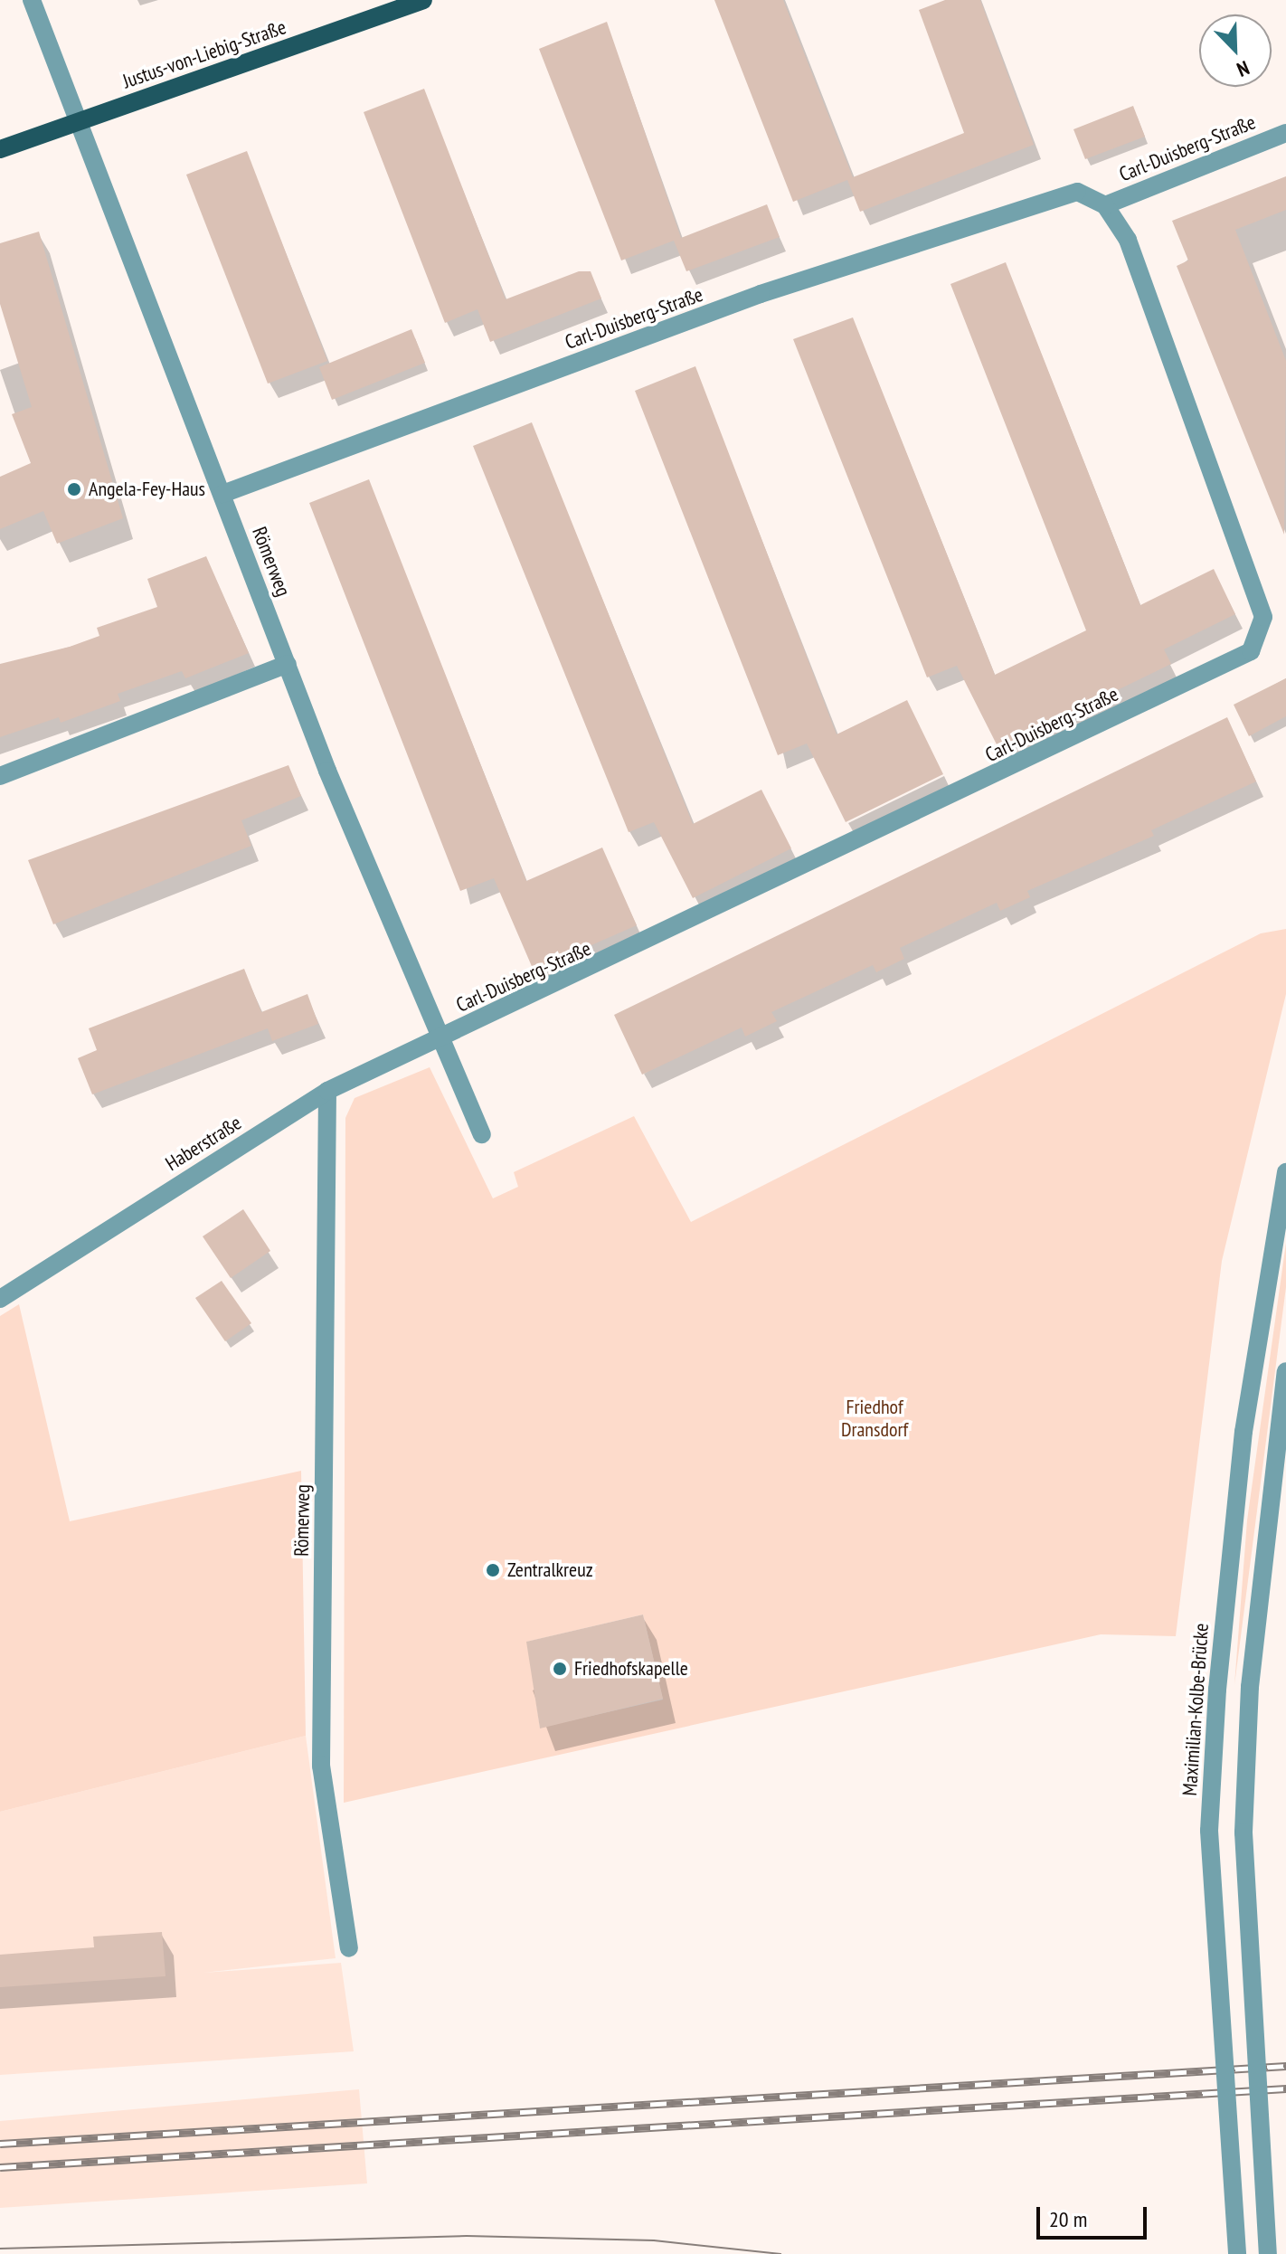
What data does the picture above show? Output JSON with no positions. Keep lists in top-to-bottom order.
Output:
{
  "streets": {
    "main road": ["Justus-von-Liebig-Straße"],
    "street": [
      "Carl-Duisberg-Straße",
      "Römerweg",
      "Haberstraße",
      "Maximilian-Kolbe-Brücke"
    ]
  },
  "crossings": [
    ["Justus-von-Liebig-Straße", "Römerweg"],
    ["Carl-Duisberg-Straße", "Römerweg"],
    ["Carl-Duisberg-Straße", "Haberstraße"],
    ["Römerweg", "Haberstraße"]
  ],
  "parks": ["Friedhof Dransdorf"],
  "places": ["Angela-Fey-Haus", "Zentralkreuz", "Friedhofskapelle"],
  "scale_bar": "20 m",
  "north": "bottom right"
}
